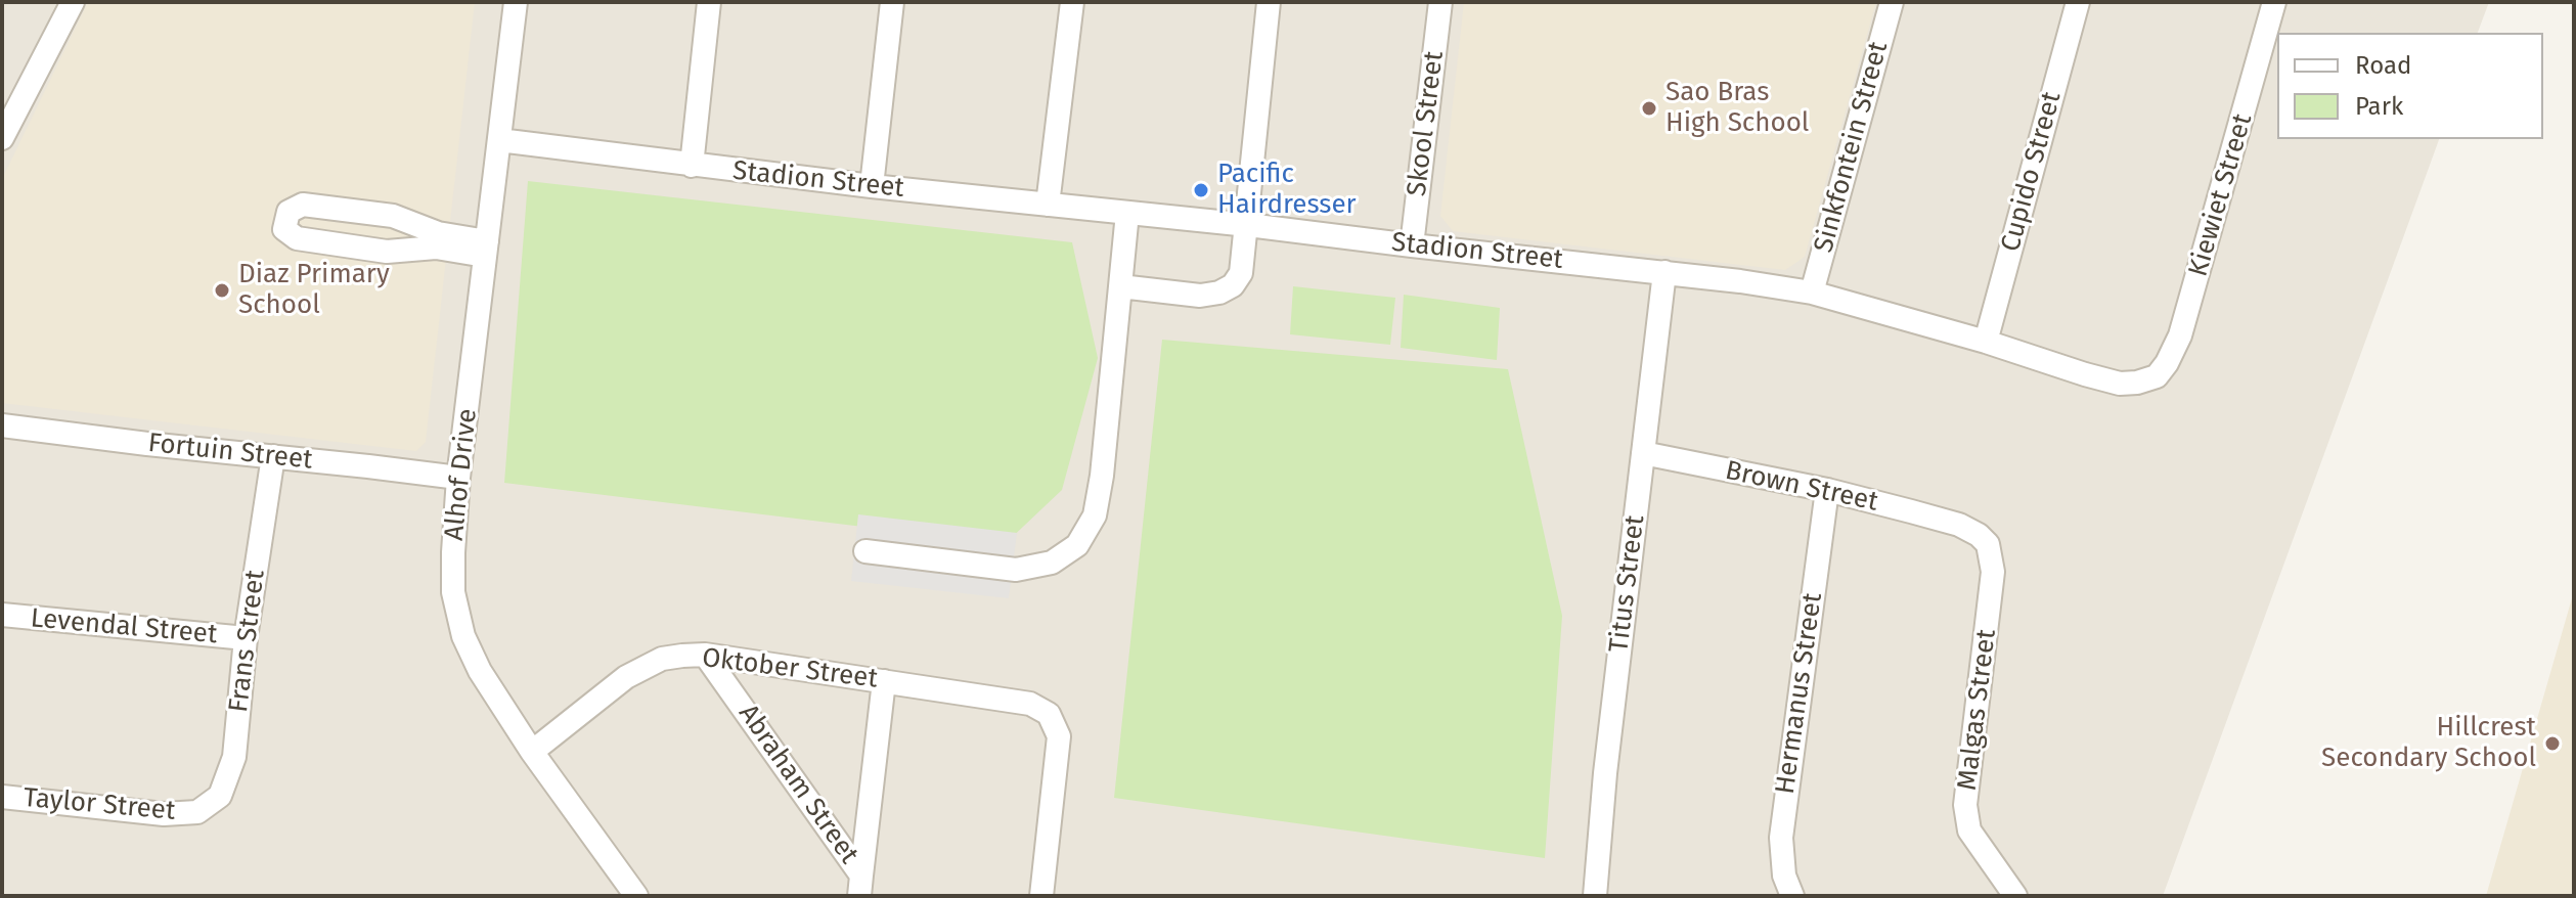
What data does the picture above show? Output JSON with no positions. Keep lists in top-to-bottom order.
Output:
{
  "streets": {
    "street": [
      "Skool Street",
      "Sinkfontein Street",
      "Cupido Street",
      "Stadion Street",
      "Kiewiet Street",
      "Fortuin Street",
      "Alhof Drive",
      "Brown Street",
      "Titus Street",
      "Levendal Street",
      "Frans Street",
      "Oktober Street",
      "Hermanus Street",
      "Malgas Street",
      "Abraham Street",
      "Taylor Street"
    ]
  },
  "crossings": [
    ["Skool Street", "Stadion Street"],
    ["Sinkfontein Street", "Stadion Street"],
    ["Cupido Street", "Stadion Street"],
    ["Stadion Street", "Kiewiet Street"],
    ["Stadion Street", "Alhof Drive"],
    ["Stadion Street", "Titus Street"],
    ["Fortuin Street", "Alhof Drive"],
    ["Fortuin Street", "Frans Street"],
    ["Alhof Drive", "Oktober Street"],
    ["Brown Street", "Titus Street"],
    ["Brown Street", "Hermanus Street"],
    ["Brown Street", "Malgas Street"],
    ["Levendal Street", "Frans Street"],
    ["Frans Street", "Taylor Street"],
    ["Oktober Street", "Abraham Street"]
  ],
  "places": [
    "Sao Bras High School",
    "Pacific Hairdresser",
    "Diaz Primary School",
    "Hillcrest Secondary School"
  ],
  "legend": ["Road", "Park"]
}
